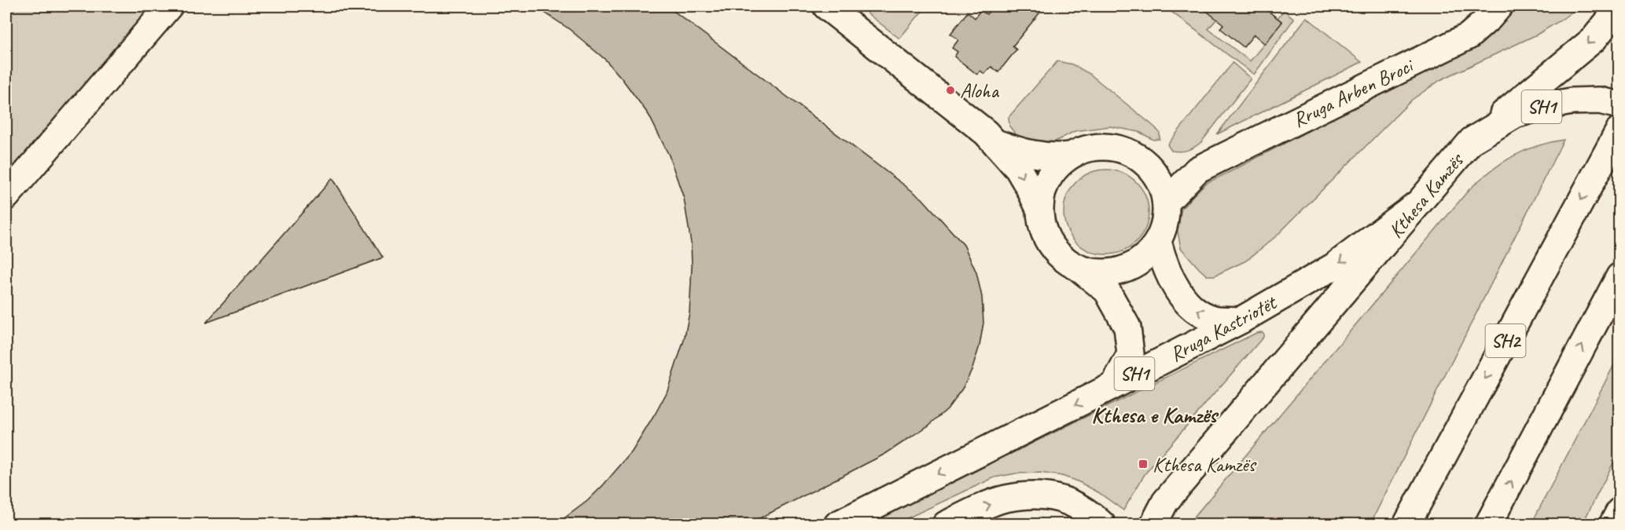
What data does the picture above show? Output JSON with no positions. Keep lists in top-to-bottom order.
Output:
{
  "streets": {
    "main road": [
      "Rruga Arben Broci",
      "SH1",
      "Kthesa Kamzës",
      "Rruga Kastriotët",
      "SH2"
    ]
  },
  "crossings": [
    ["Kthesa Kamzës", "Rruga Kastriotët"]
  ],
  "one_way": ["Rruga Kastriotët"],
  "districts": ["Kthesa e Kamzës"],
  "places": {
    "other": ["Aloha"],
    "transit": ["Kthesa Kamzës"]
  }
}
